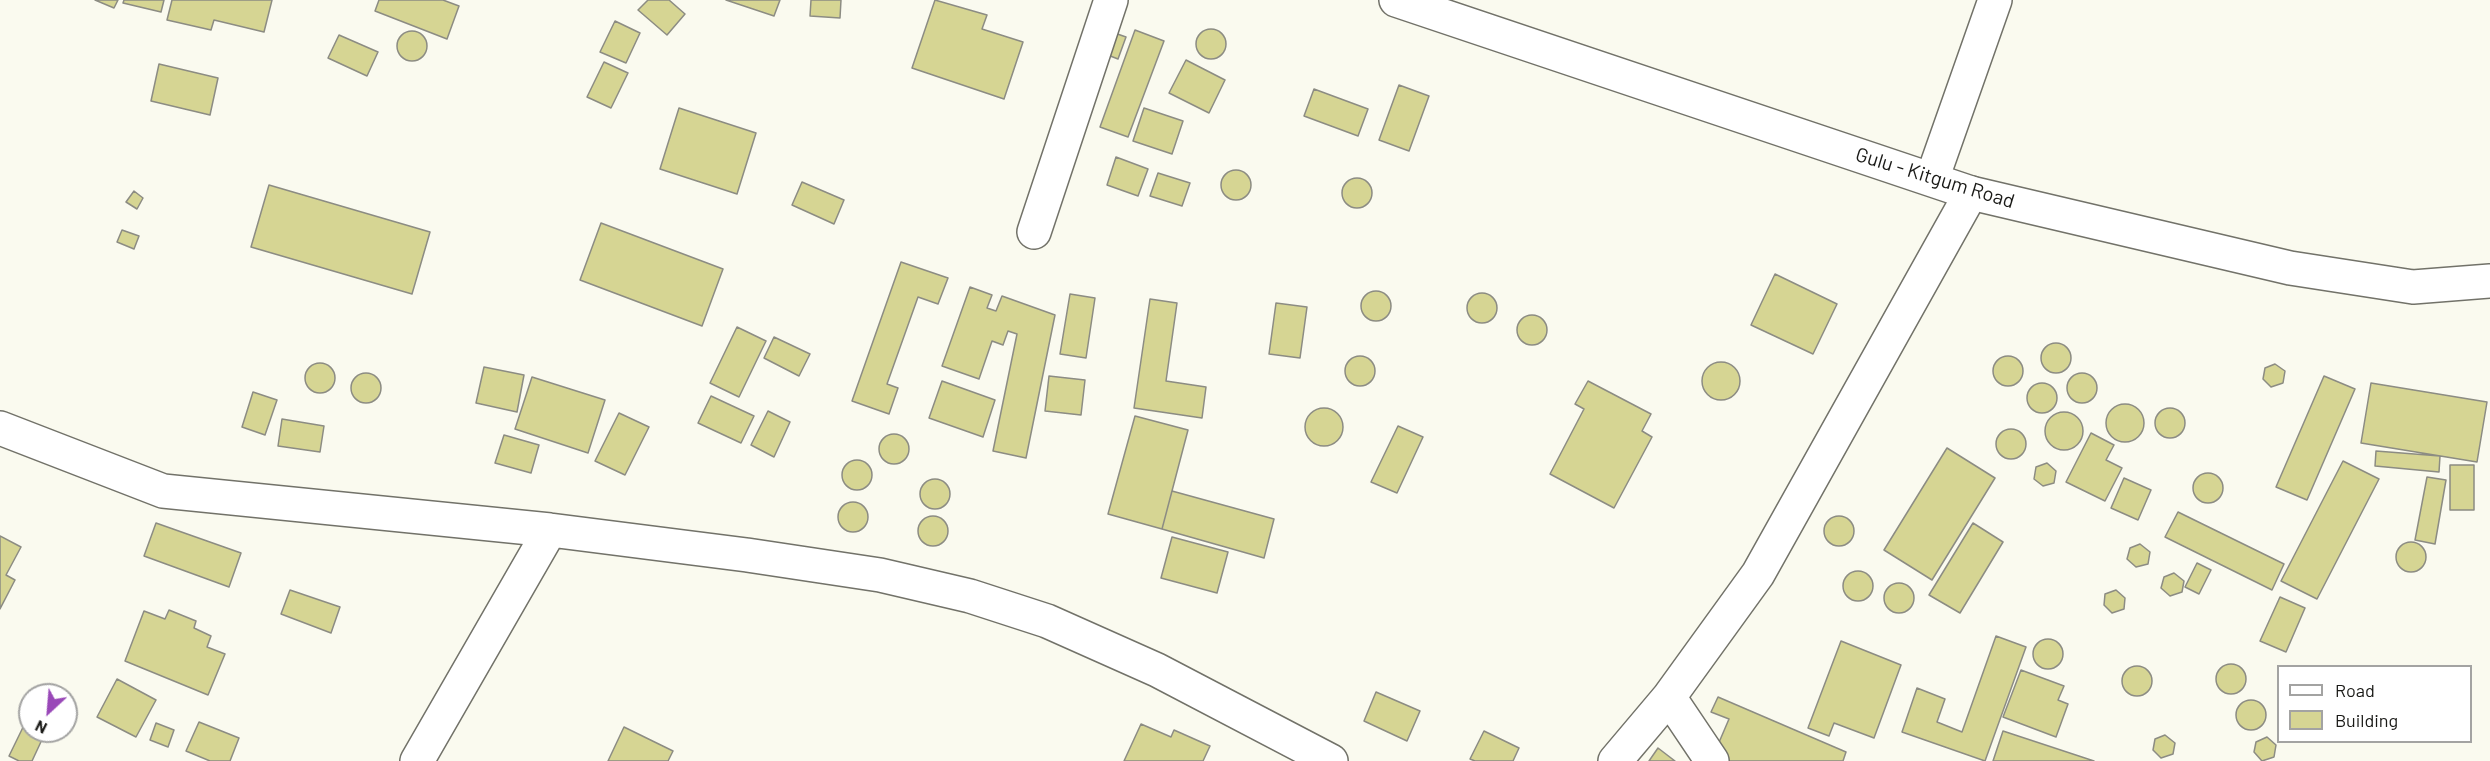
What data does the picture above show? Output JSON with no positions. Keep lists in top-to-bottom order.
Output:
{
  "streets": {
    "street": ["Gulu - Kitgum Road"]
  },
  "legend": ["Road", "Building"],
  "north": "bottom left"
}
